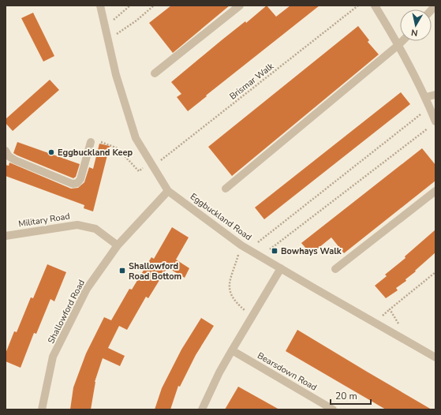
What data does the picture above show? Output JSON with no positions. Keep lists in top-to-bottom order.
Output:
{
  "streets": {
    "street": [
      "Eggbuckland Road",
      "Military Road",
      "Shallowford Road",
      "Bearsdown Road"
    ],
    "path": ["Brismar Walk"]
  },
  "crossings": [
    ["Brismar Walk", "Eggbuckland Road"],
    ["Eggbuckland Road", "Shallowford Road"],
    ["Military Road", "Shallowford Road"]
  ],
  "places": {
    "other": ["Eggbuckland Keep"],
    "transit": ["Bowhays Walk", "Shallowford Road Bottom"]
  },
  "scale_bar": "20 m",
  "north": "bottom"
}
